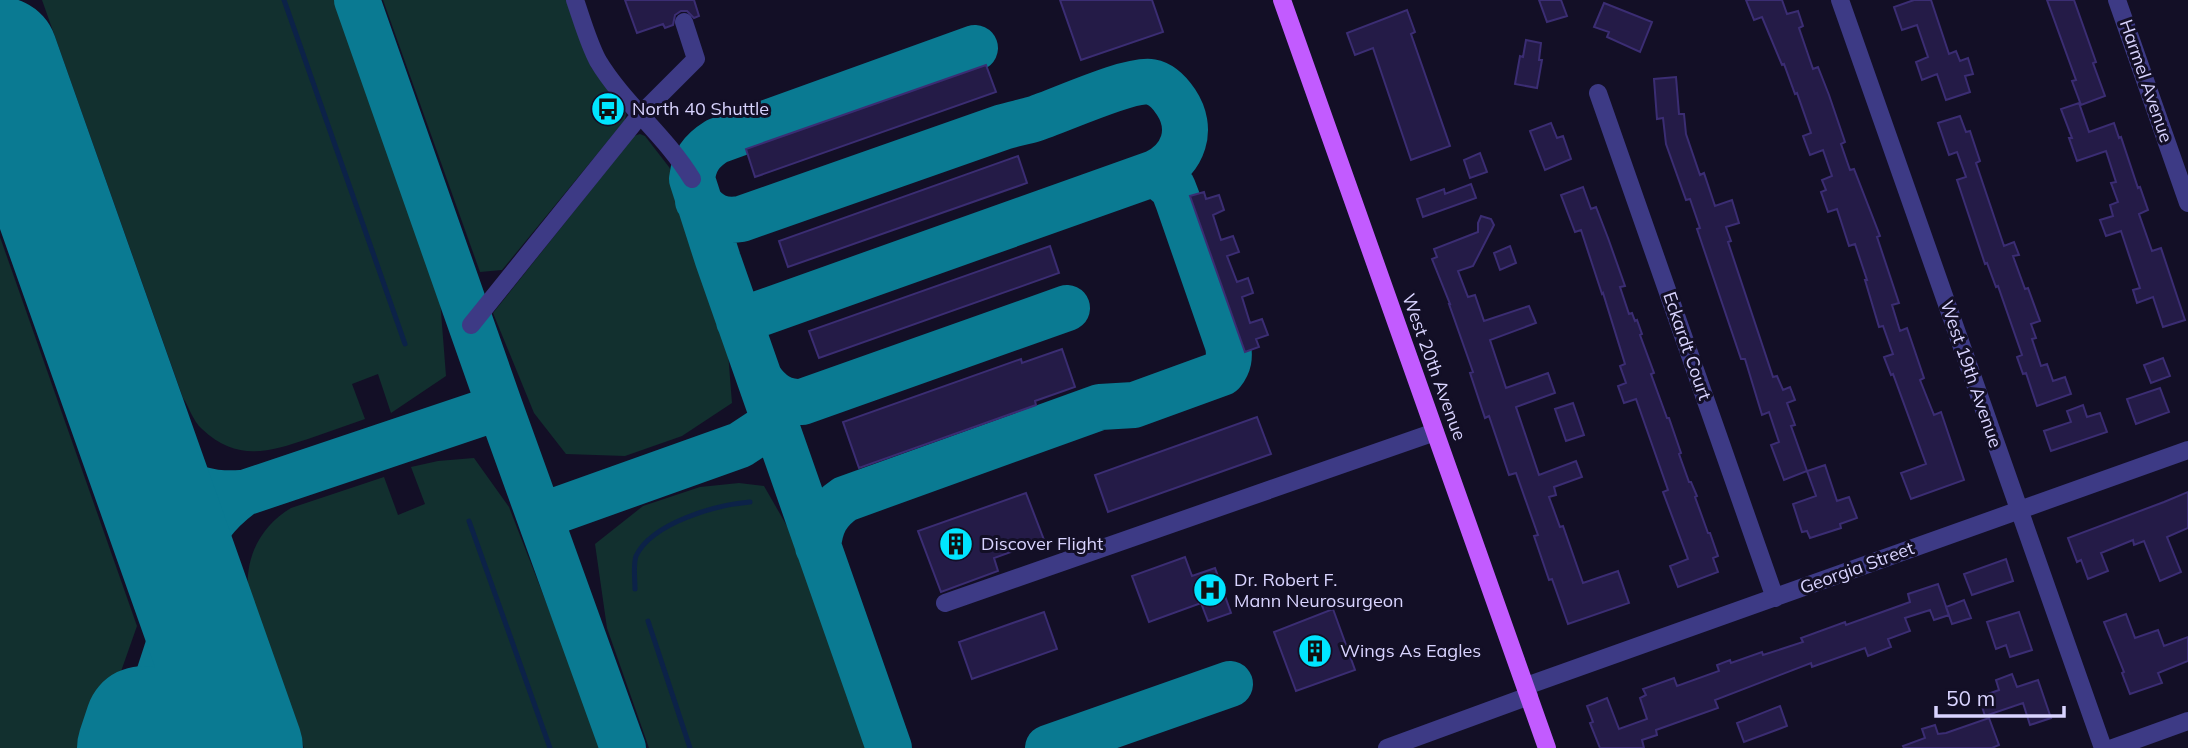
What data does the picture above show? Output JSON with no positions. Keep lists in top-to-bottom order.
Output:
{
  "streets": {
    "main road": ["West 20th Avenue"],
    "street": [
      "Harmel Avenue",
      "Eckardt Court",
      "West 19th Avenue",
      "Georgia Street"
    ]
  },
  "crossings": [
    ["Eckardt Court", "Georgia Street"],
    ["West 20th Avenue", "Georgia Street"],
    ["West 19th Avenue", "Georgia Street"]
  ],
  "places": {
    "bus stop": ["North 40 Shuttle"],
    "building": ["Discover Flight", "Wings As Eagles"],
    "hospital": ["Dr. Robert F. Mann Neurosurgeon"]
  },
  "scale_bar": "50 m"
}
